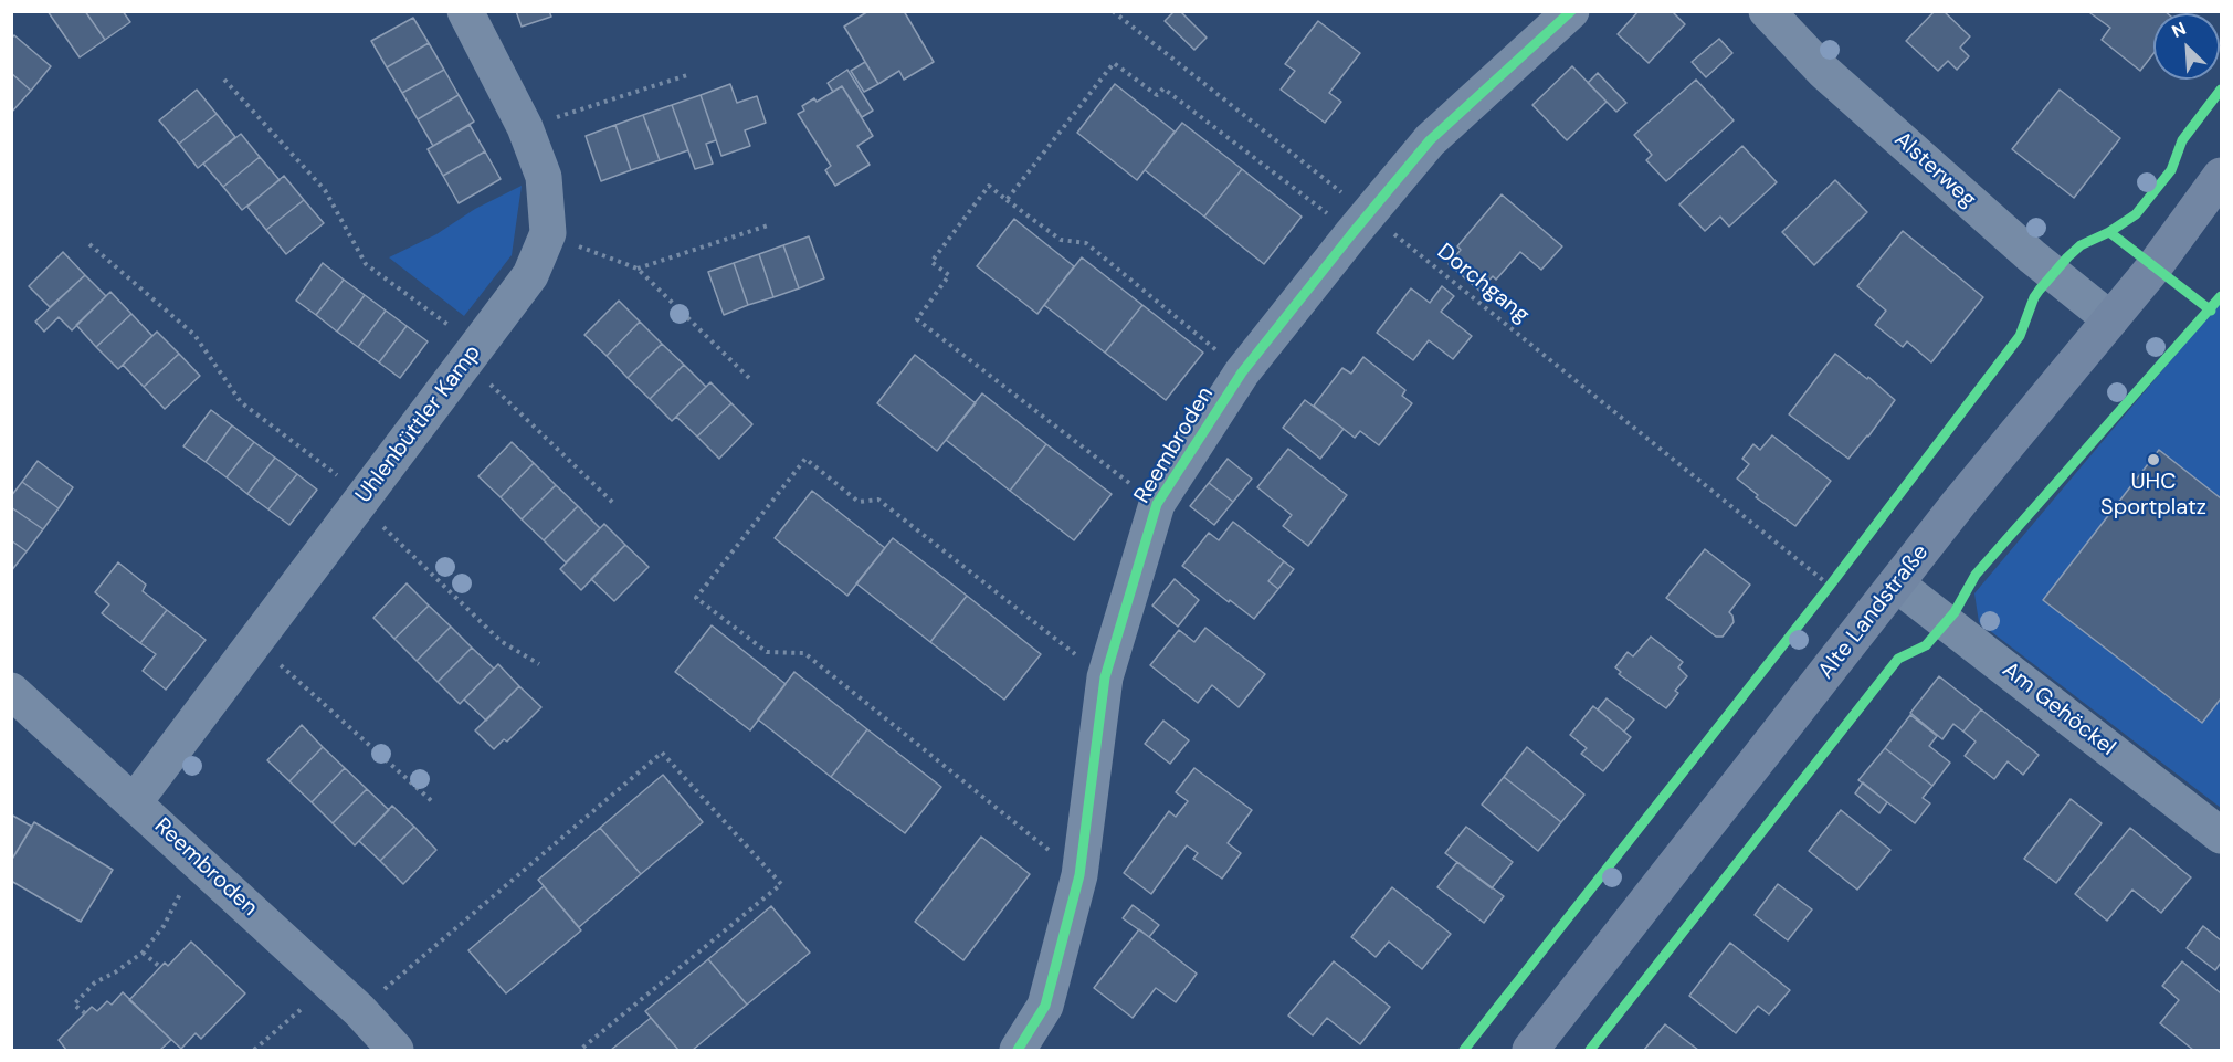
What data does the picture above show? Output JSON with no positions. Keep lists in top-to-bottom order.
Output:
{
  "streets": {
    "main road": ["Alte Landstraße"],
    "street": [
      "Alsterweg",
      "Uhlenbüttler Kamp",
      "Reembroden",
      "Am Gehöckel"
    ],
    "path": ["Dorchgang"]
  },
  "crossings": [
    ["Alsterweg", "Alte Landstraße"],
    ["Dorchgang", "Reembroden"],
    ["Uhlenbüttler Kamp", "Reembroden"],
    ["Alte Landstraße", "Am Gehöckel"]
  ],
  "places": ["UHC Sportplatz"],
  "north": "top left"
}
